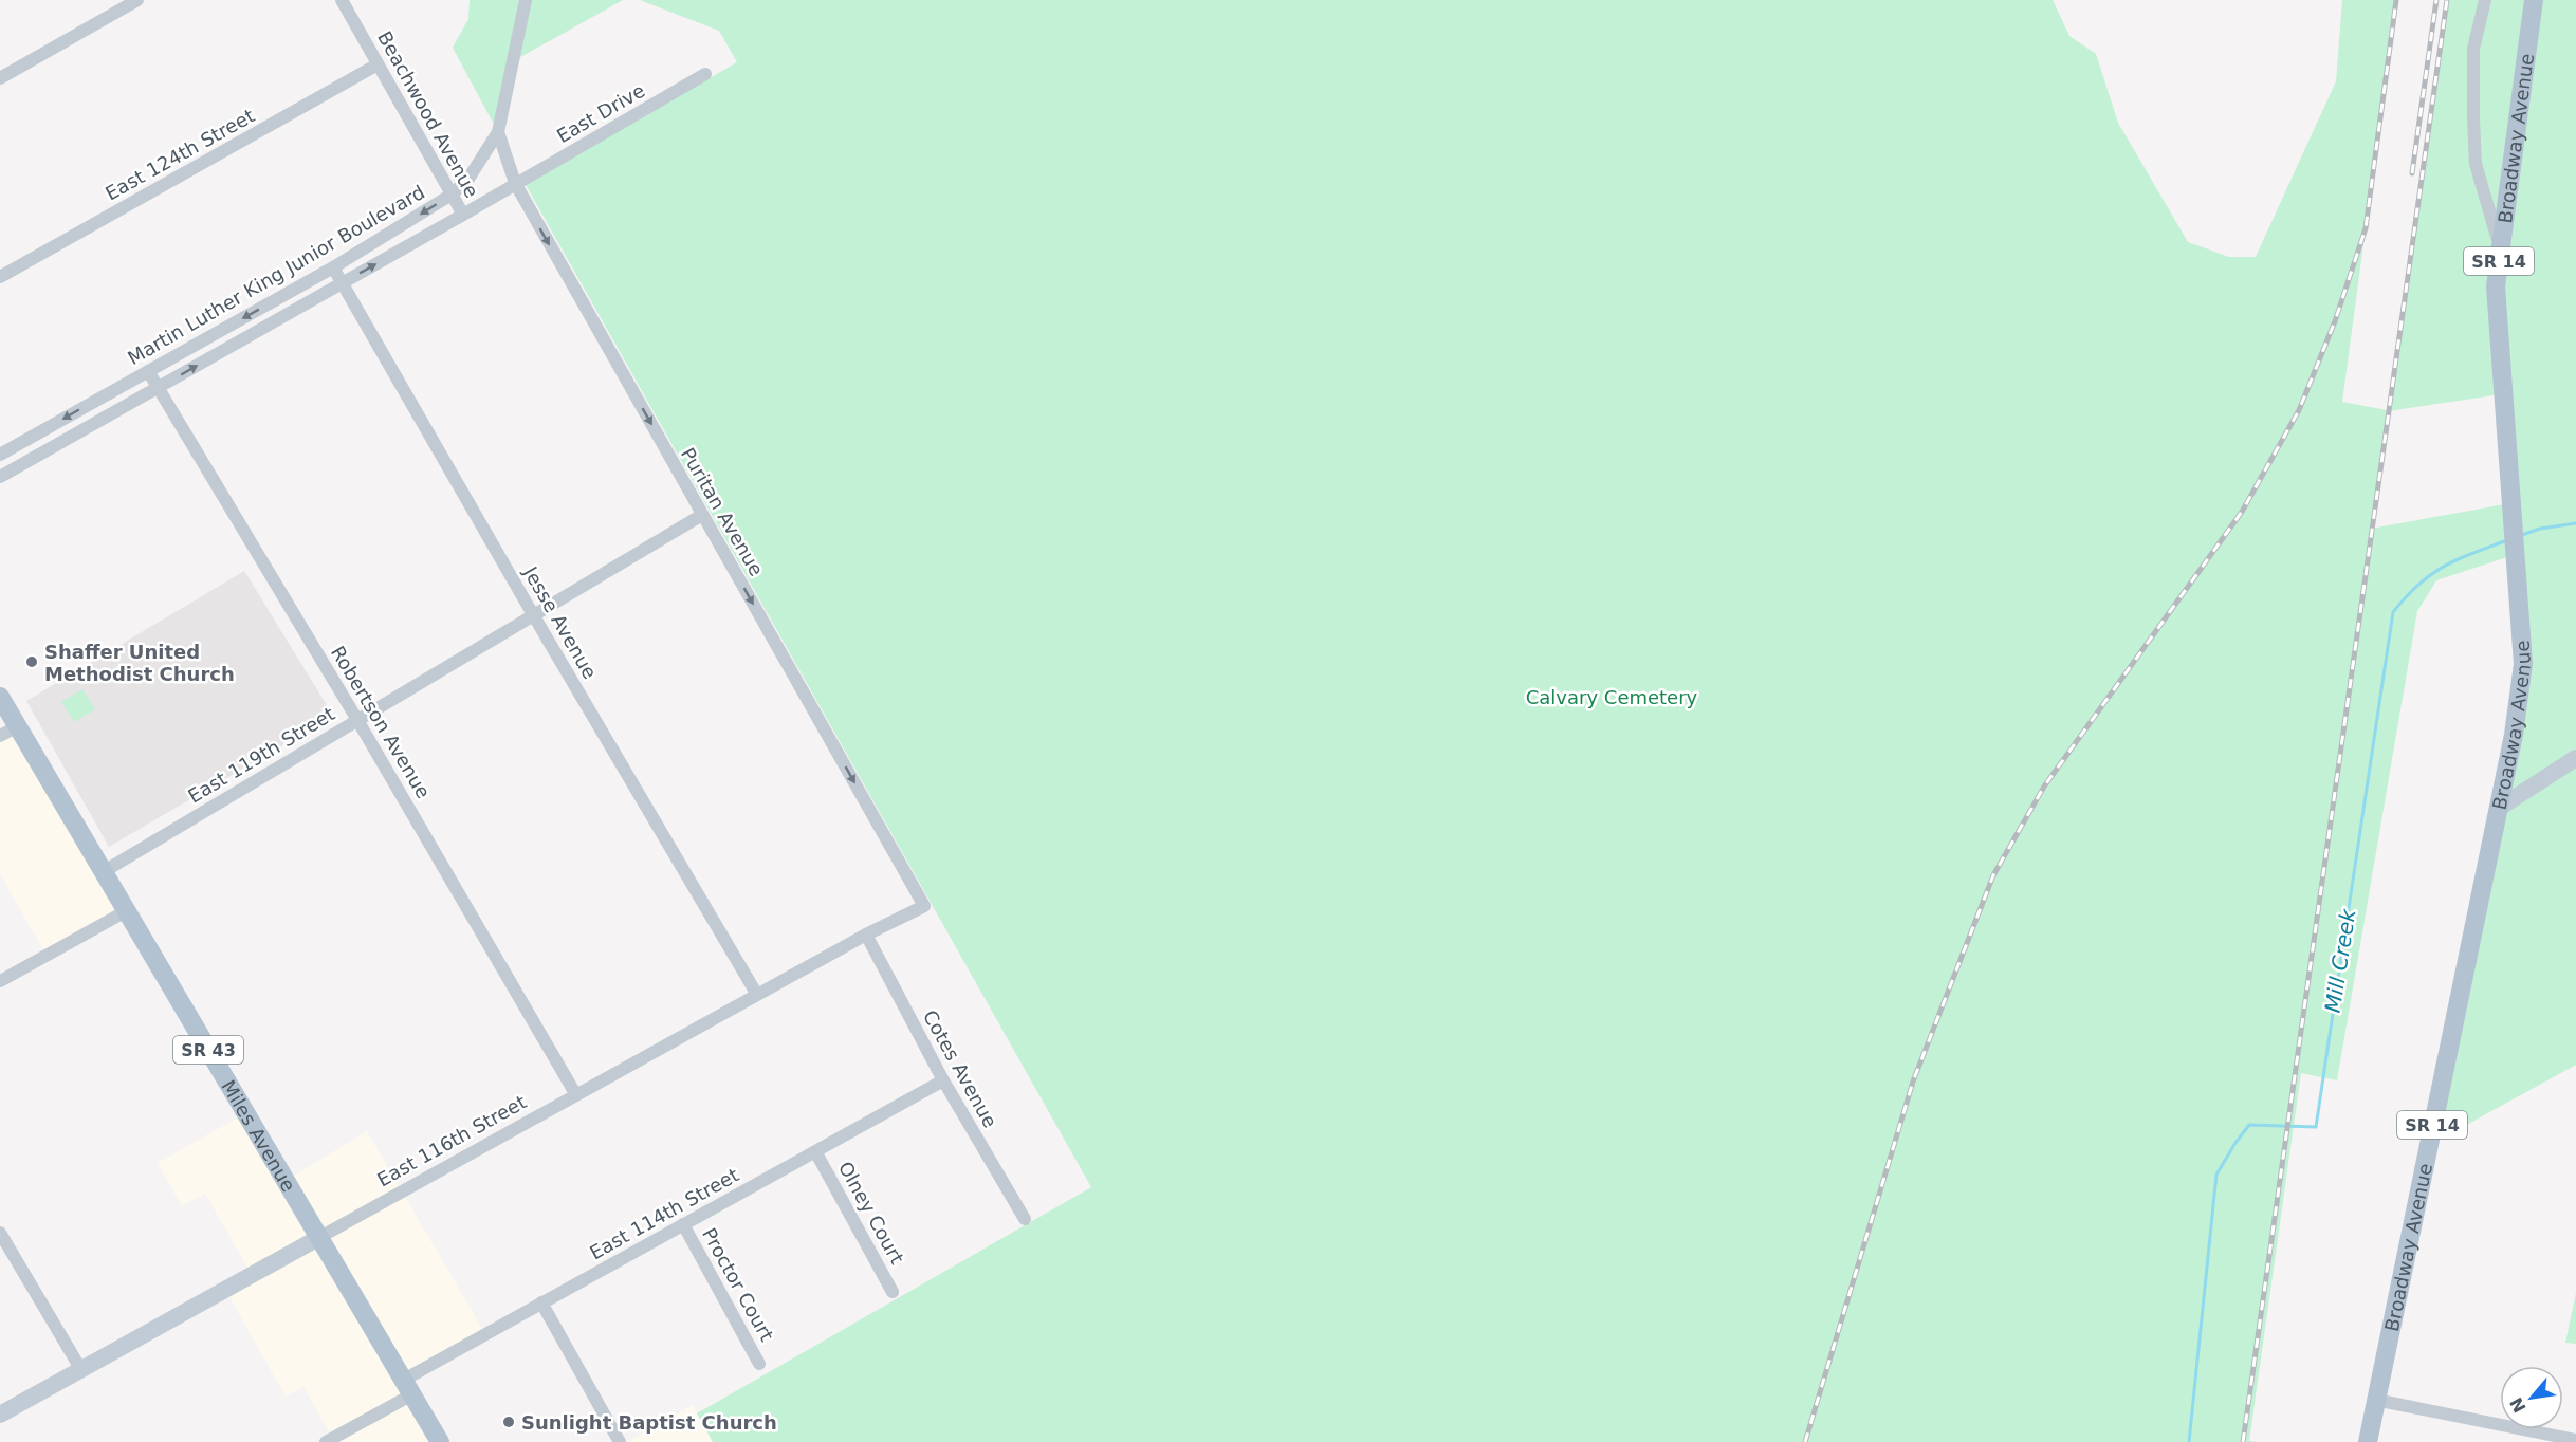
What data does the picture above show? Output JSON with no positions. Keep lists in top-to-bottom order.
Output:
{
  "streets": {
    "main road": [
      "Broadway Avenue",
      "SR 14",
      "SR 43",
      "Miles Avenue",
      "East 116th Street"
    ],
    "street": [
      "East Drive",
      "Beachwood Avenue",
      "East 124th Street",
      "Martin Luther King Junior Boulevard",
      "Puritan Avenue",
      "Jesse Avenue",
      "Robertson Avenue",
      "East 119th Street",
      "Cotes Avenue",
      "Olney Court",
      "East 114th Street",
      "Proctor Court"
    ]
  },
  "crossings": [
    ["East Drive", "Martin Luther King Junior Boulevard"],
    ["East Drive", "Puritan Avenue"],
    ["Beachwood Avenue", "East 124th Street"],
    ["Beachwood Avenue", "Martin Luther King Junior Boulevard"],
    ["Martin Luther King Junior Boulevard", "Puritan Avenue"],
    ["Martin Luther King Junior Boulevard", "Jesse Avenue"],
    ["Martin Luther King Junior Boulevard", "Robertson Avenue"],
    ["Puritan Avenue", "East 119th Street"],
    ["Puritan Avenue", "East 116th Street"],
    ["Jesse Avenue", "East 119th Street"],
    ["Jesse Avenue", "East 116th Street"],
    ["Robertson Avenue", "East 119th Street"],
    ["Robertson Avenue", "East 116th Street"],
    ["East 119th Street", "Miles Avenue"],
    ["Cotes Avenue", "East 116th Street"],
    ["Cotes Avenue", "East 114th Street"],
    ["Miles Avenue", "East 116th Street"],
    ["Miles Avenue", "East 114th Street"],
    ["Olney Court", "East 114th Street"],
    ["East 114th Street", "Proctor Court"]
  ],
  "one_way": ["Puritan Avenue"],
  "water": ["Mill Creek"],
  "parks": ["Calvary Cemetery"],
  "places": ["Shaffer United Methodist Church", "Sunlight Baptist Church"],
  "north": "bottom left"
}
